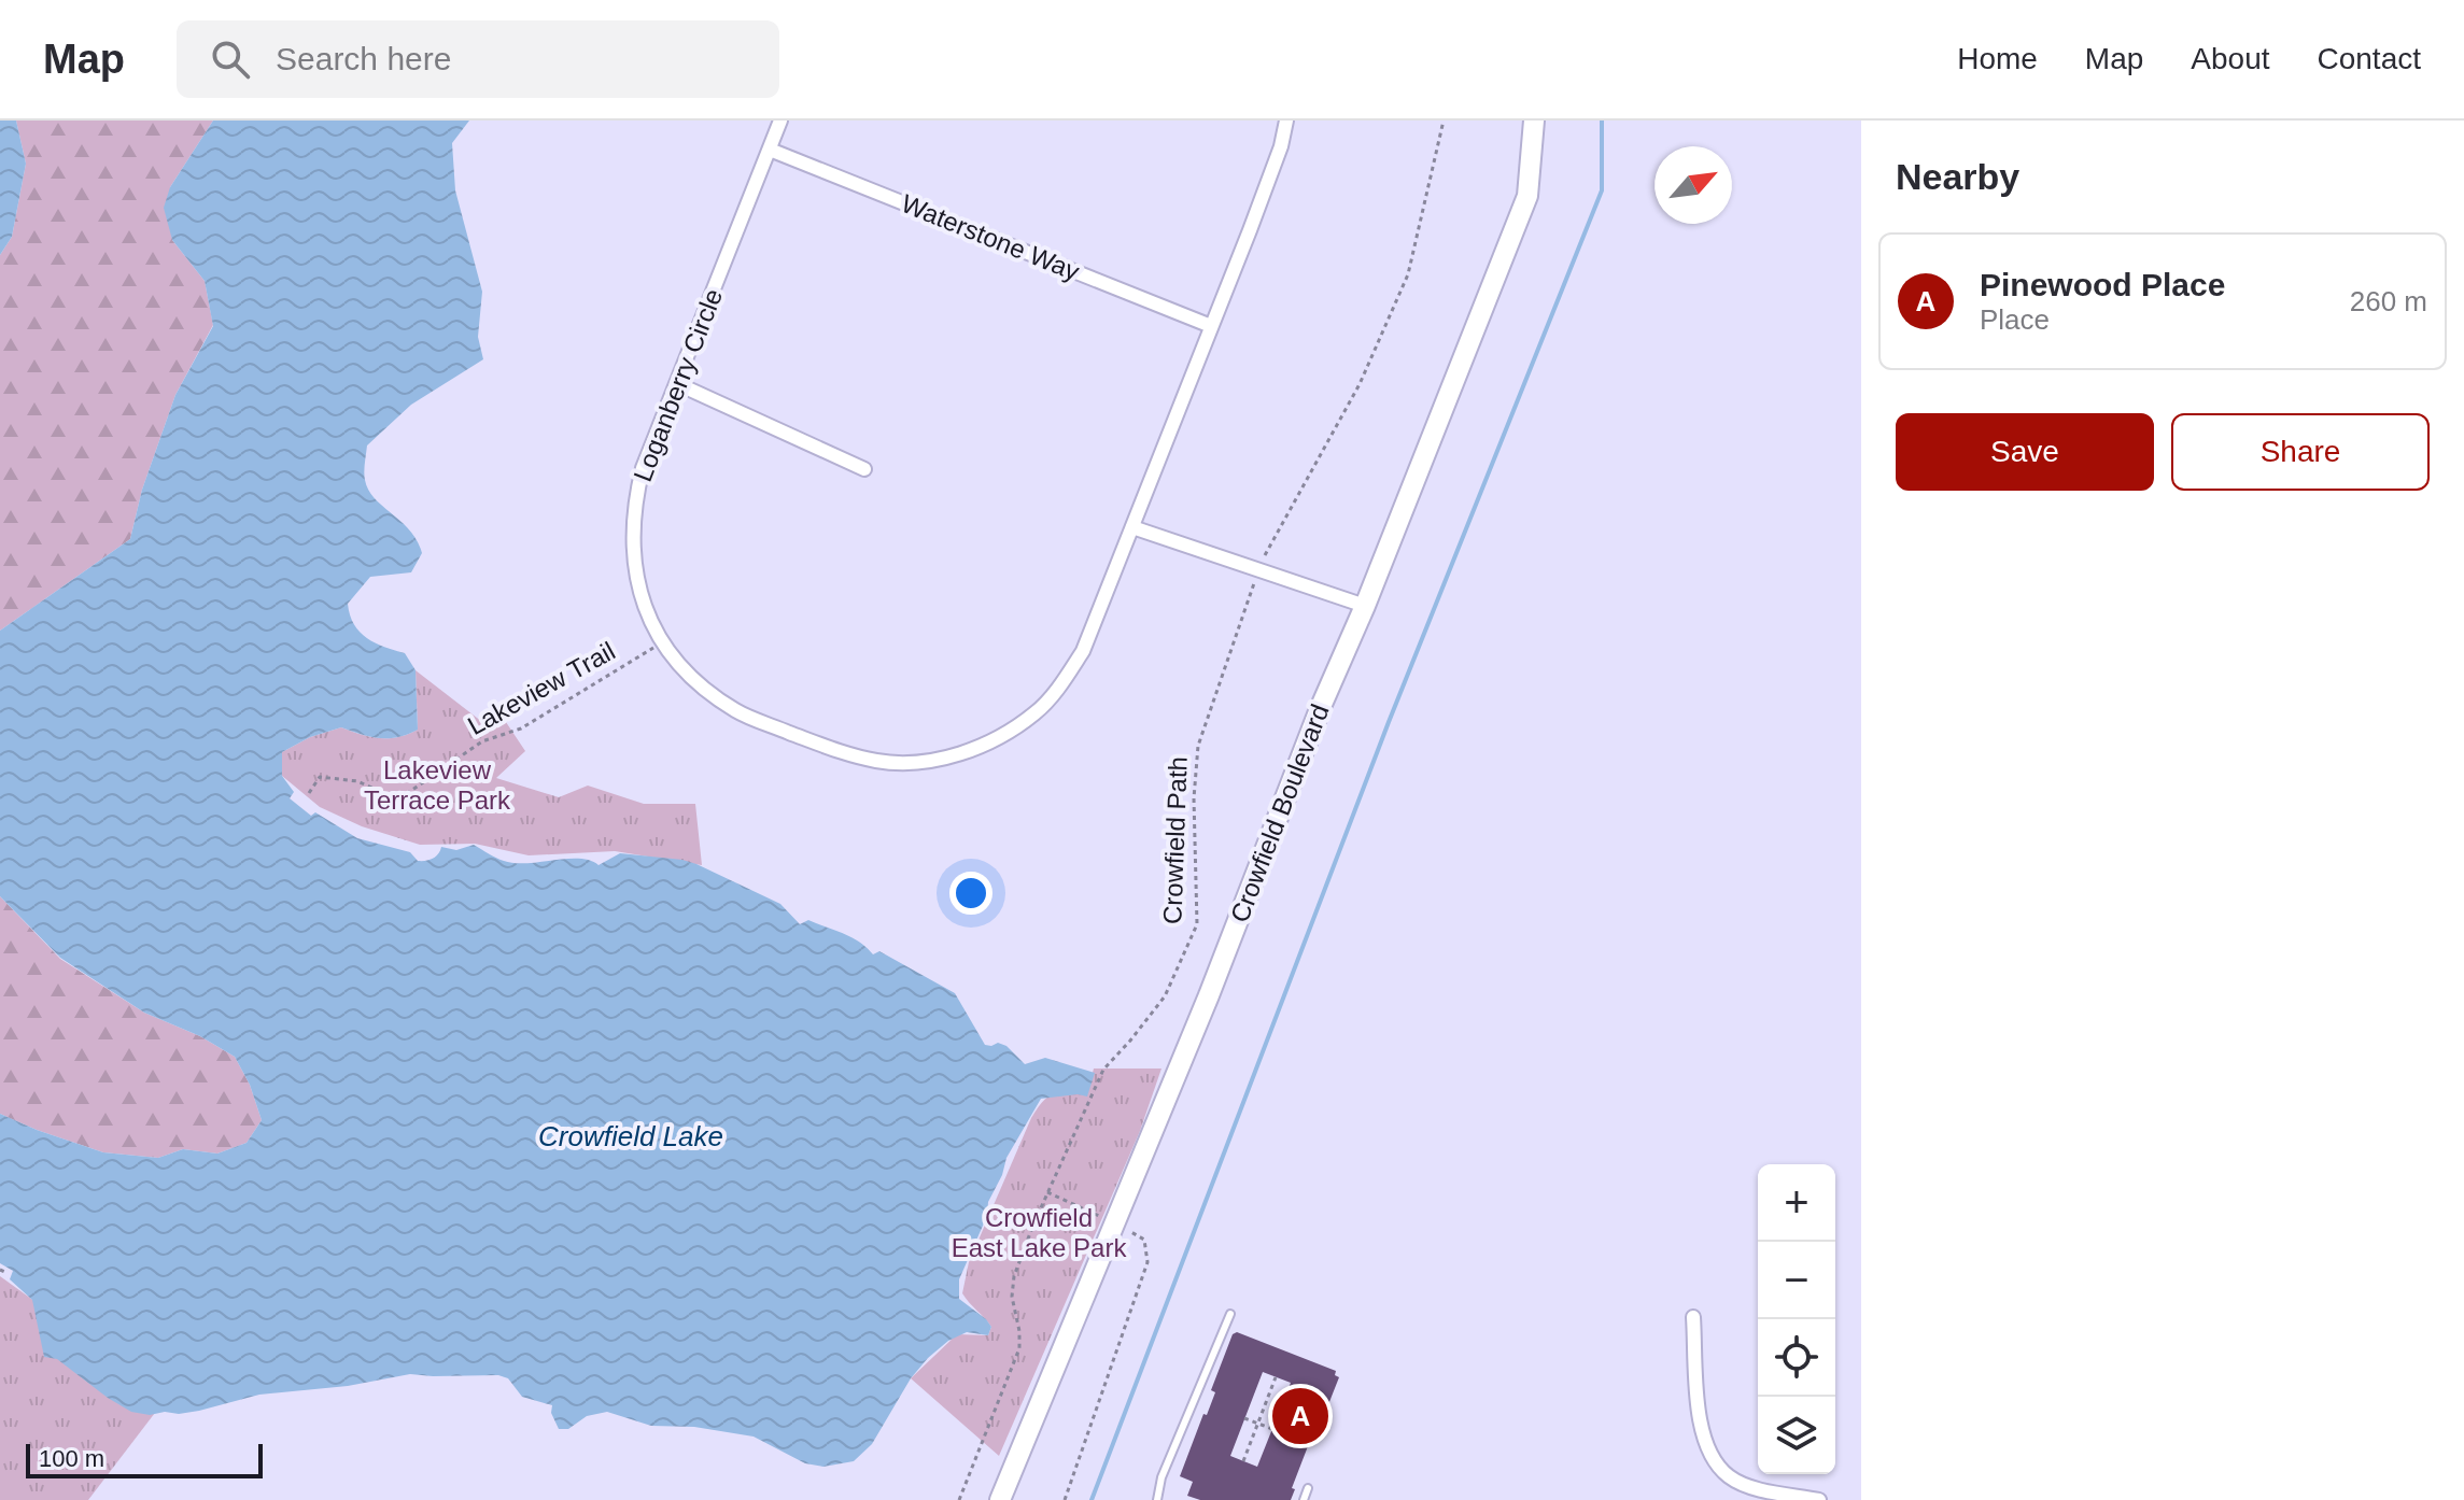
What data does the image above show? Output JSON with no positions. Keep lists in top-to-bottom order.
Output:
{
  "streets": {
    "main road": ["Crowfield Boulevard"],
    "street": ["Waterstone Way", "Loganberry Circle"],
    "path": ["Lakeview Trail", "Crowfield Path"]
  },
  "crossings": [
    ["Waterstone Way", "Loganberry Circle"],
    ["Loganberry Circle", "Lakeview Trail"]
  ],
  "water": ["Crowfield Lake"],
  "parks": ["Lakeview Terrace Park", "Crowfield East Lake Park"],
  "scale_bar": "100 m",
  "north": "top right",
  "page": {
    "header": "Map",
    "search": "Search here",
    "nav": [
      "Home",
      "Map",
      "About",
      "Contact"
    ],
    "heading": "Nearby",
    "list": [
      {
        "mark": "A",
        "name": "Pinewood Place",
        "note": "Place",
        "value": "260 m"
      }
    ],
    "buttons": ["Save", "Share"],
    "map_buttons": ["+", "−"],
    "pins": "A",
    "scale": "100 m"
  }
}
